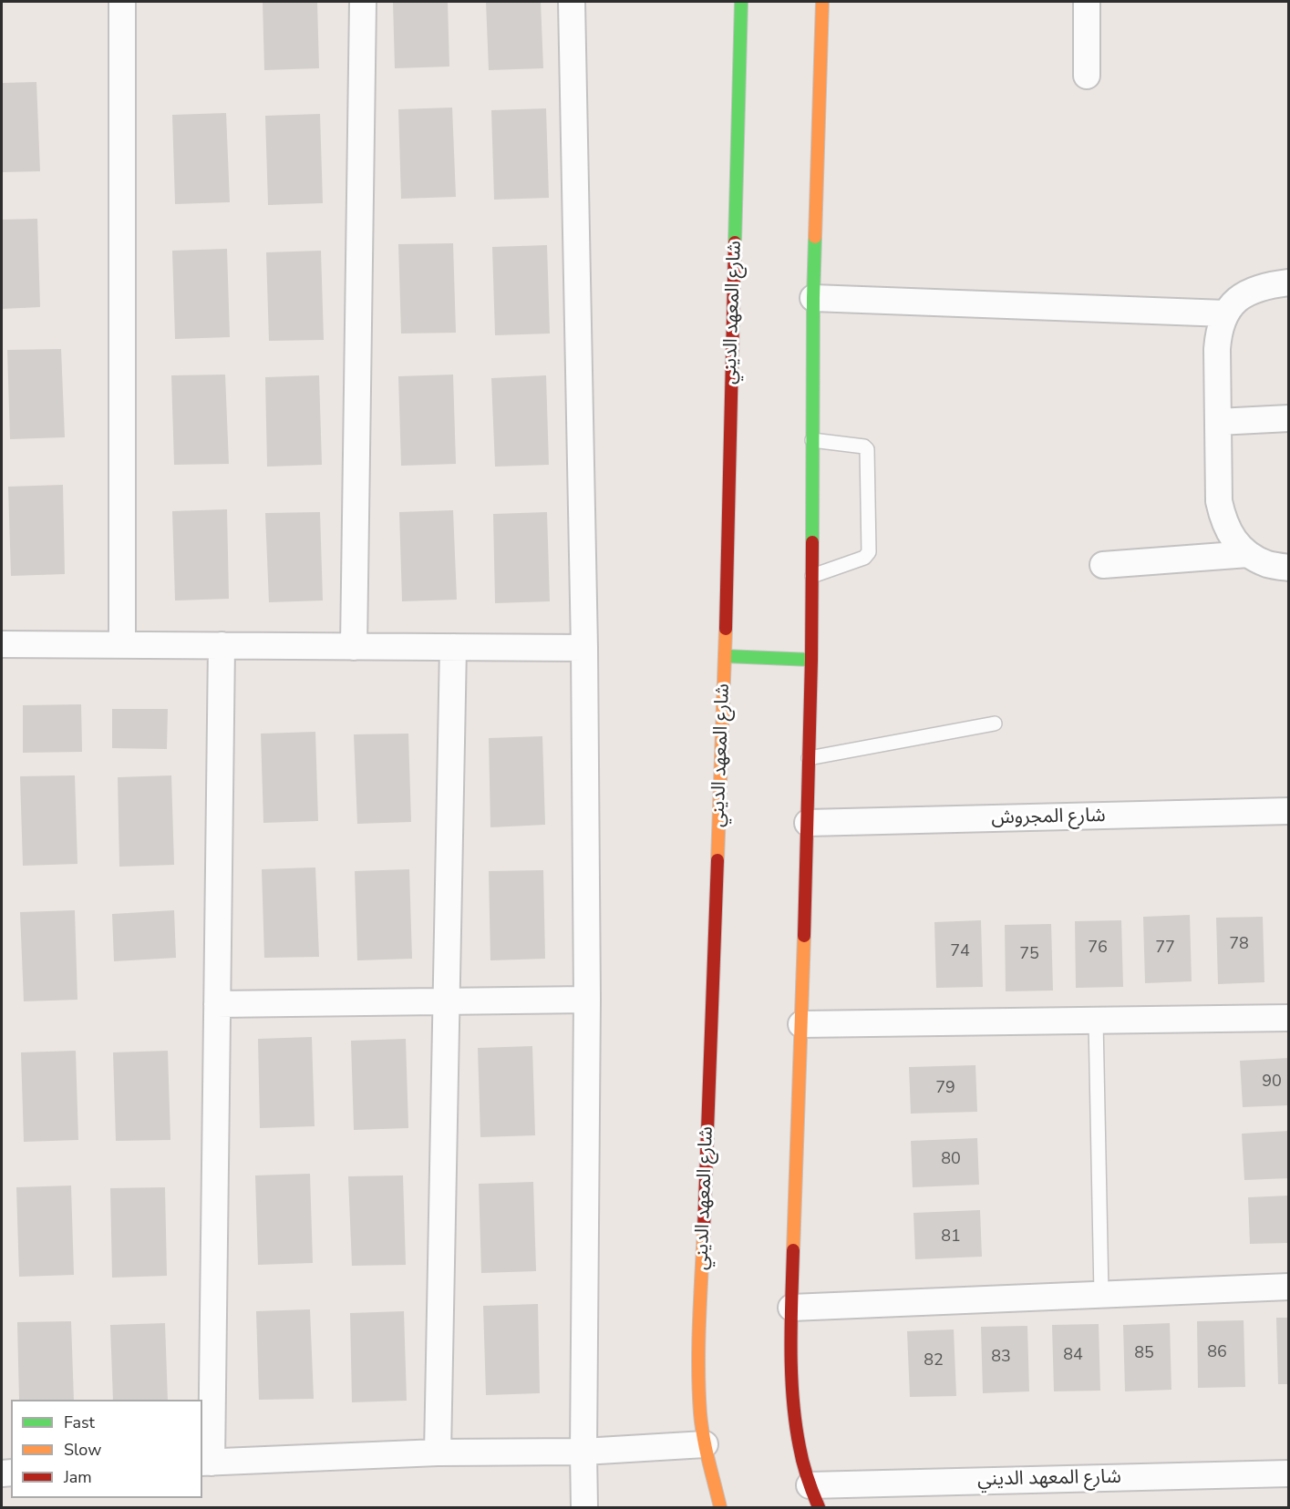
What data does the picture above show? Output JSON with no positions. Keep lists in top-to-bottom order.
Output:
{
  "streets": {
    "street": ["شارع المعهد الديني", "شارع المجروش"]
  },
  "crossings": [
    ["شارع المعهد الديني", "شارع المجروش"]
  ],
  "house_numbers": [
    "78",
    "76",
    "77",
    "74",
    "75",
    "90",
    "79",
    "80",
    "81",
    "86",
    "85",
    "84",
    "83",
    "82"
  ],
  "legend": ["Fast", "Slow", "Jam"]
}
